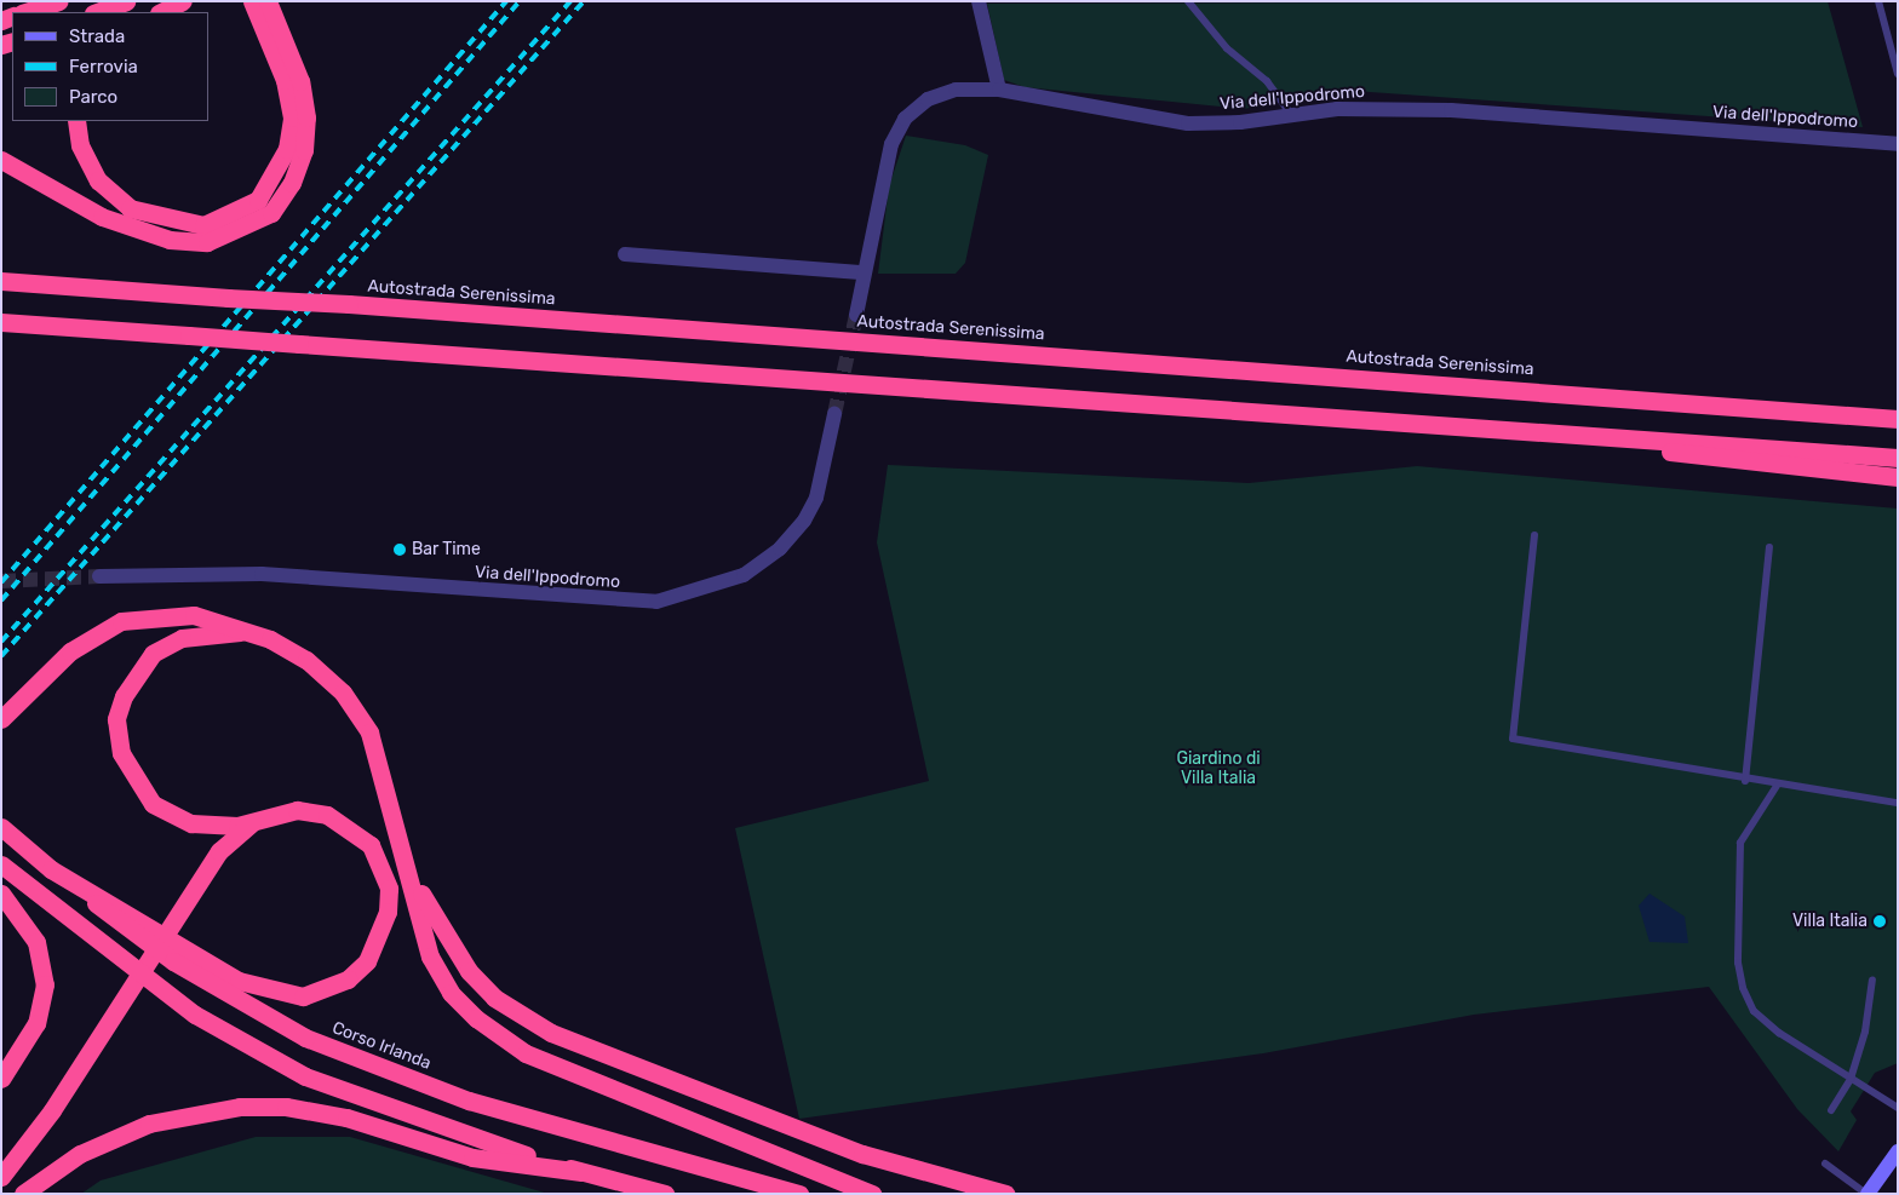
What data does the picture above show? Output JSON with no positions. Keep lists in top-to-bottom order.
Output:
{
  "streets": {
    "highway": ["Autostrada Serenissima", "Corso Irlanda"],
    "street": ["Via dell'Ippodromo"]
  },
  "parks": ["Giardino di Villa Italia"],
  "places": ["Bar Time", "Villa Italia"],
  "legend": ["Strada", "Ferrovia", "Parco"]
}
